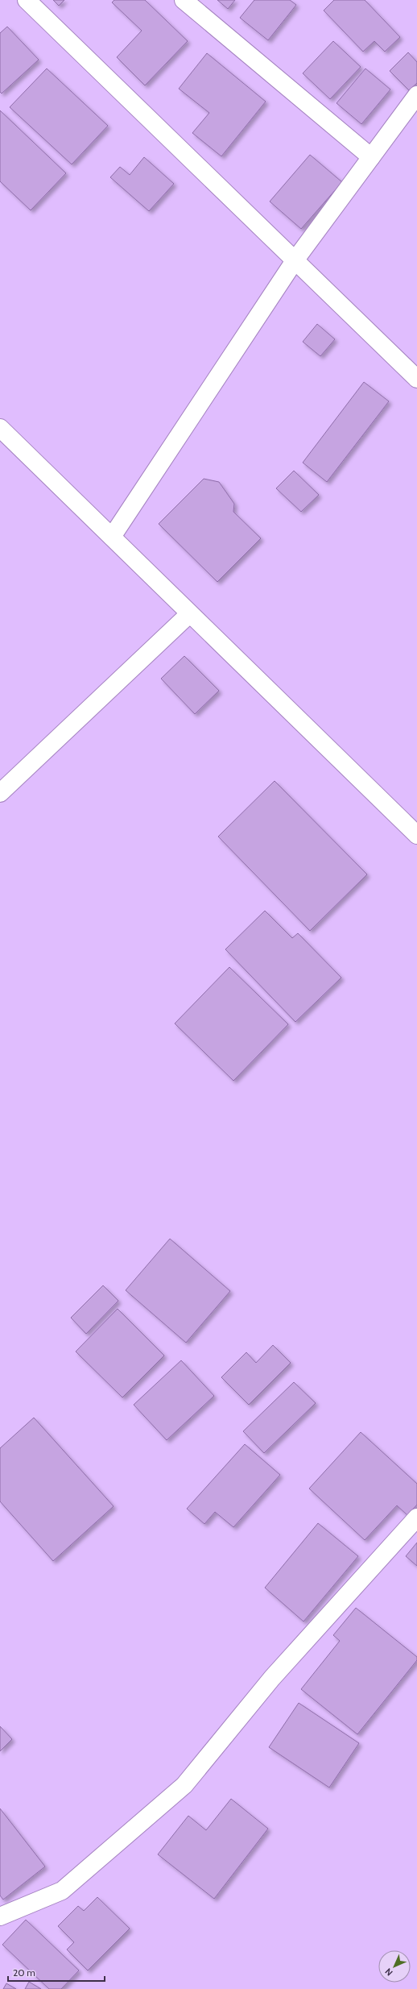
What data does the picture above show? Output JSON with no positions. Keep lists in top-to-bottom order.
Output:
{
  "scale_bar": "20 m",
  "north": "bottom left"
}
